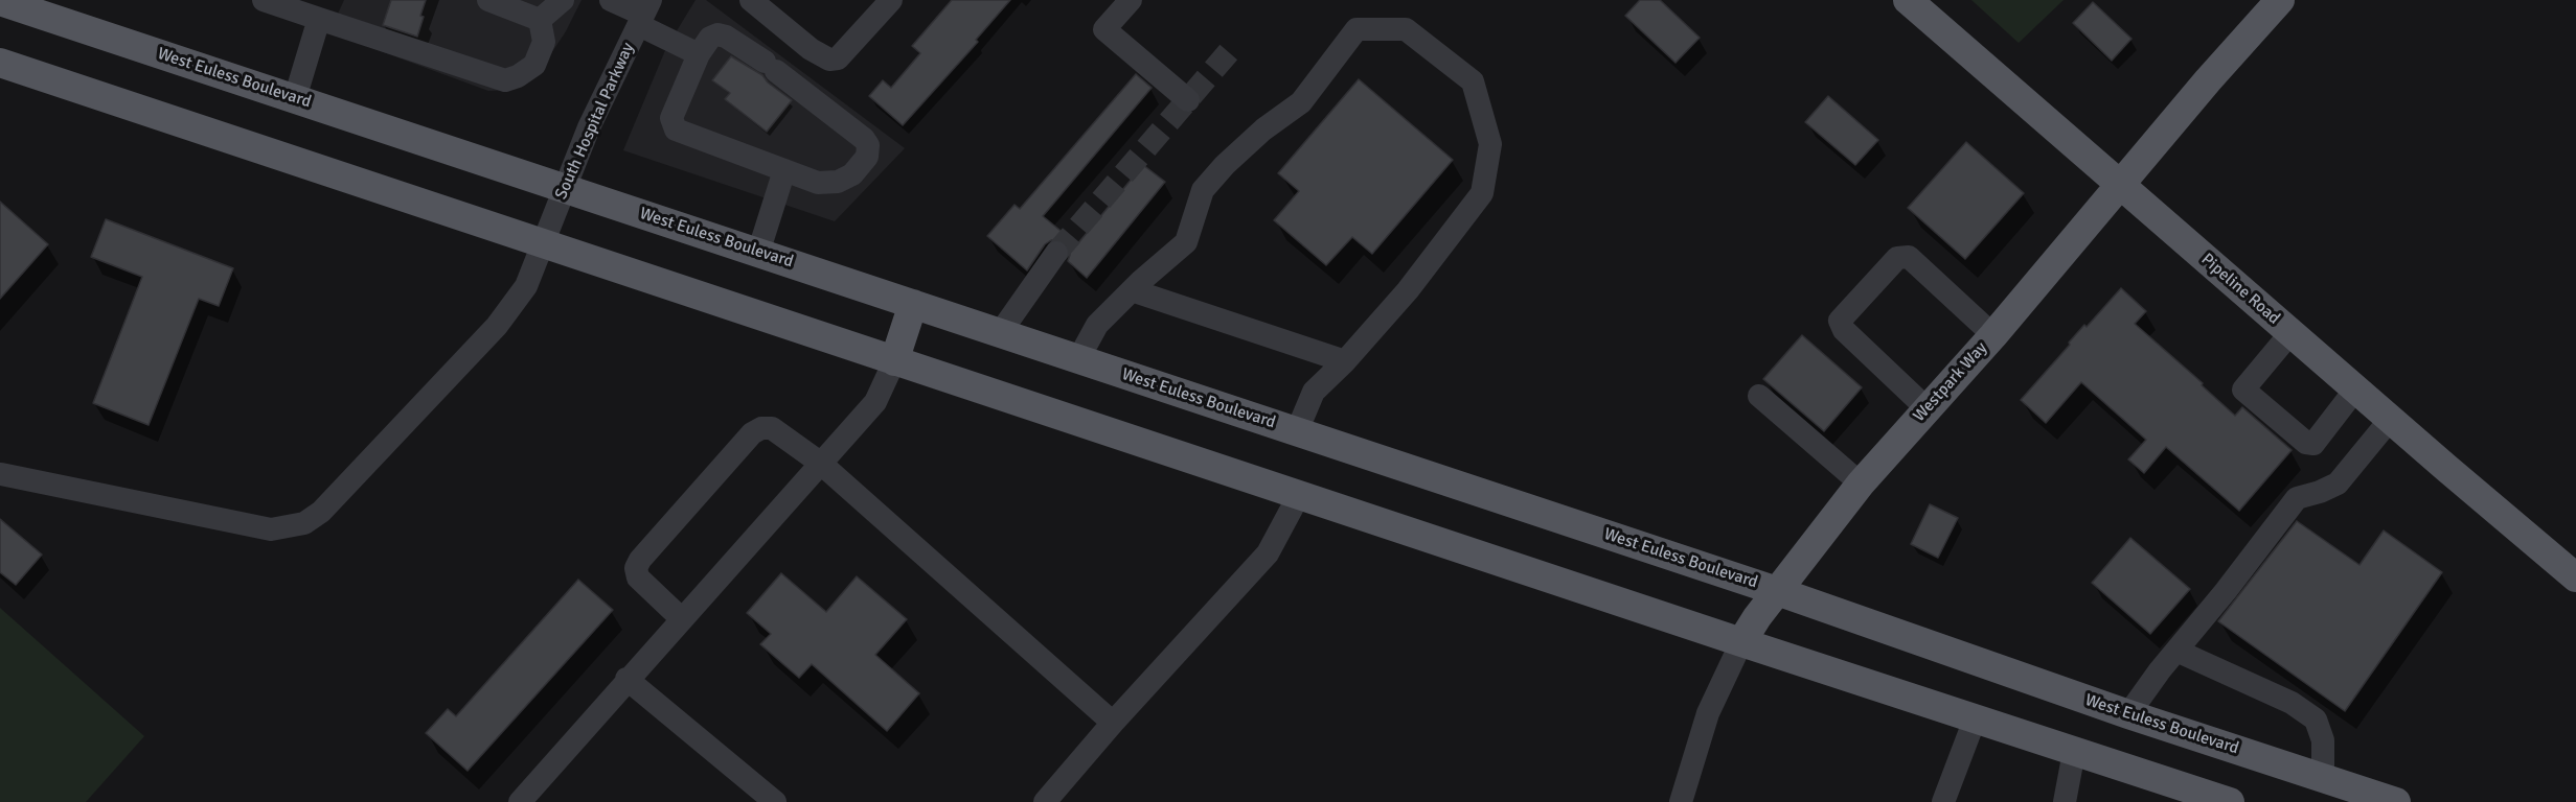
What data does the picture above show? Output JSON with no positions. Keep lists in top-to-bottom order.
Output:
{
  "streets": {
    "main road": ["West Euless Boulevard", "Pipeline Road", "Westpark Way"],
    "street": ["South Hospital Parkway"]
  },
  "crossings": [
    ["West Euless Boulevard", "South Hospital Parkway"],
    ["West Euless Boulevard", "Westpark Way"],
    ["Pipeline Road", "Westpark Way"]
  ]
}
